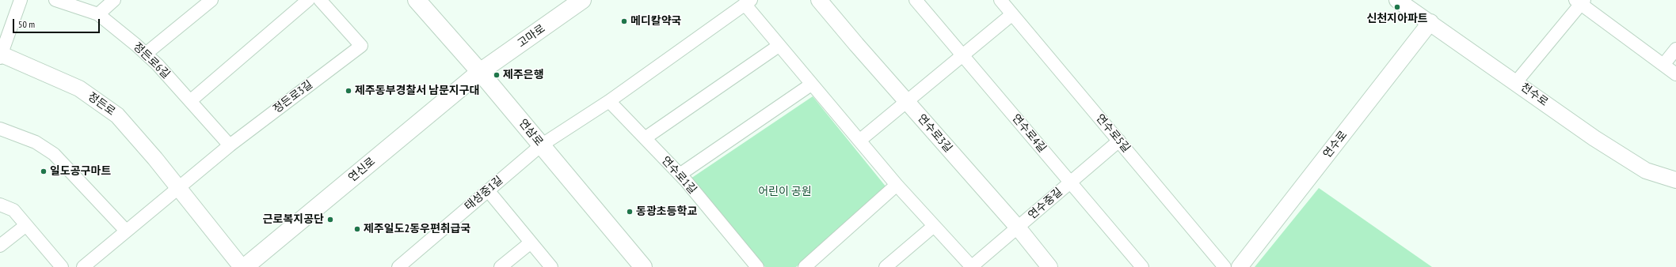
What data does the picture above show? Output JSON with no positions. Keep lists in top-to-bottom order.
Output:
{
  "streets": {
    "main road": ["고마로", "연삼로", "연신로"],
    "street": [
      "정든로6길",
      "천수로",
      "정든로3길",
      "정든로",
      "연수로3길",
      "연수로4길",
      "연수로5길",
      "연수로",
      "연수로1길",
      "태성중1길",
      "연수중길"
    ]
  },
  "crossings": [
    ["고마로", "연삼로"],
    ["고마로", "연신로"],
    ["정든로6길", "정든로3길"],
    ["천수로", "연수로"],
    ["정든로3길", "정든로"],
    ["연삼로", "연신로"],
    ["연삼로", "태성중1길"],
    ["연수로3길", "연수중길"],
    ["연수로4길", "연수중길"],
    ["연수로5길", "연수중길"]
  ],
  "parks": ["어린이 공원"],
  "places": [
    "신천지아파트",
    "메디칼약국",
    "제주은행",
    "제주동부경찰서 남문지구대",
    "일도공구마트",
    "동광초등학교",
    "근로복지공단",
    "제주일도2동우편취급국"
  ],
  "scale_bar": "50 m"
}
